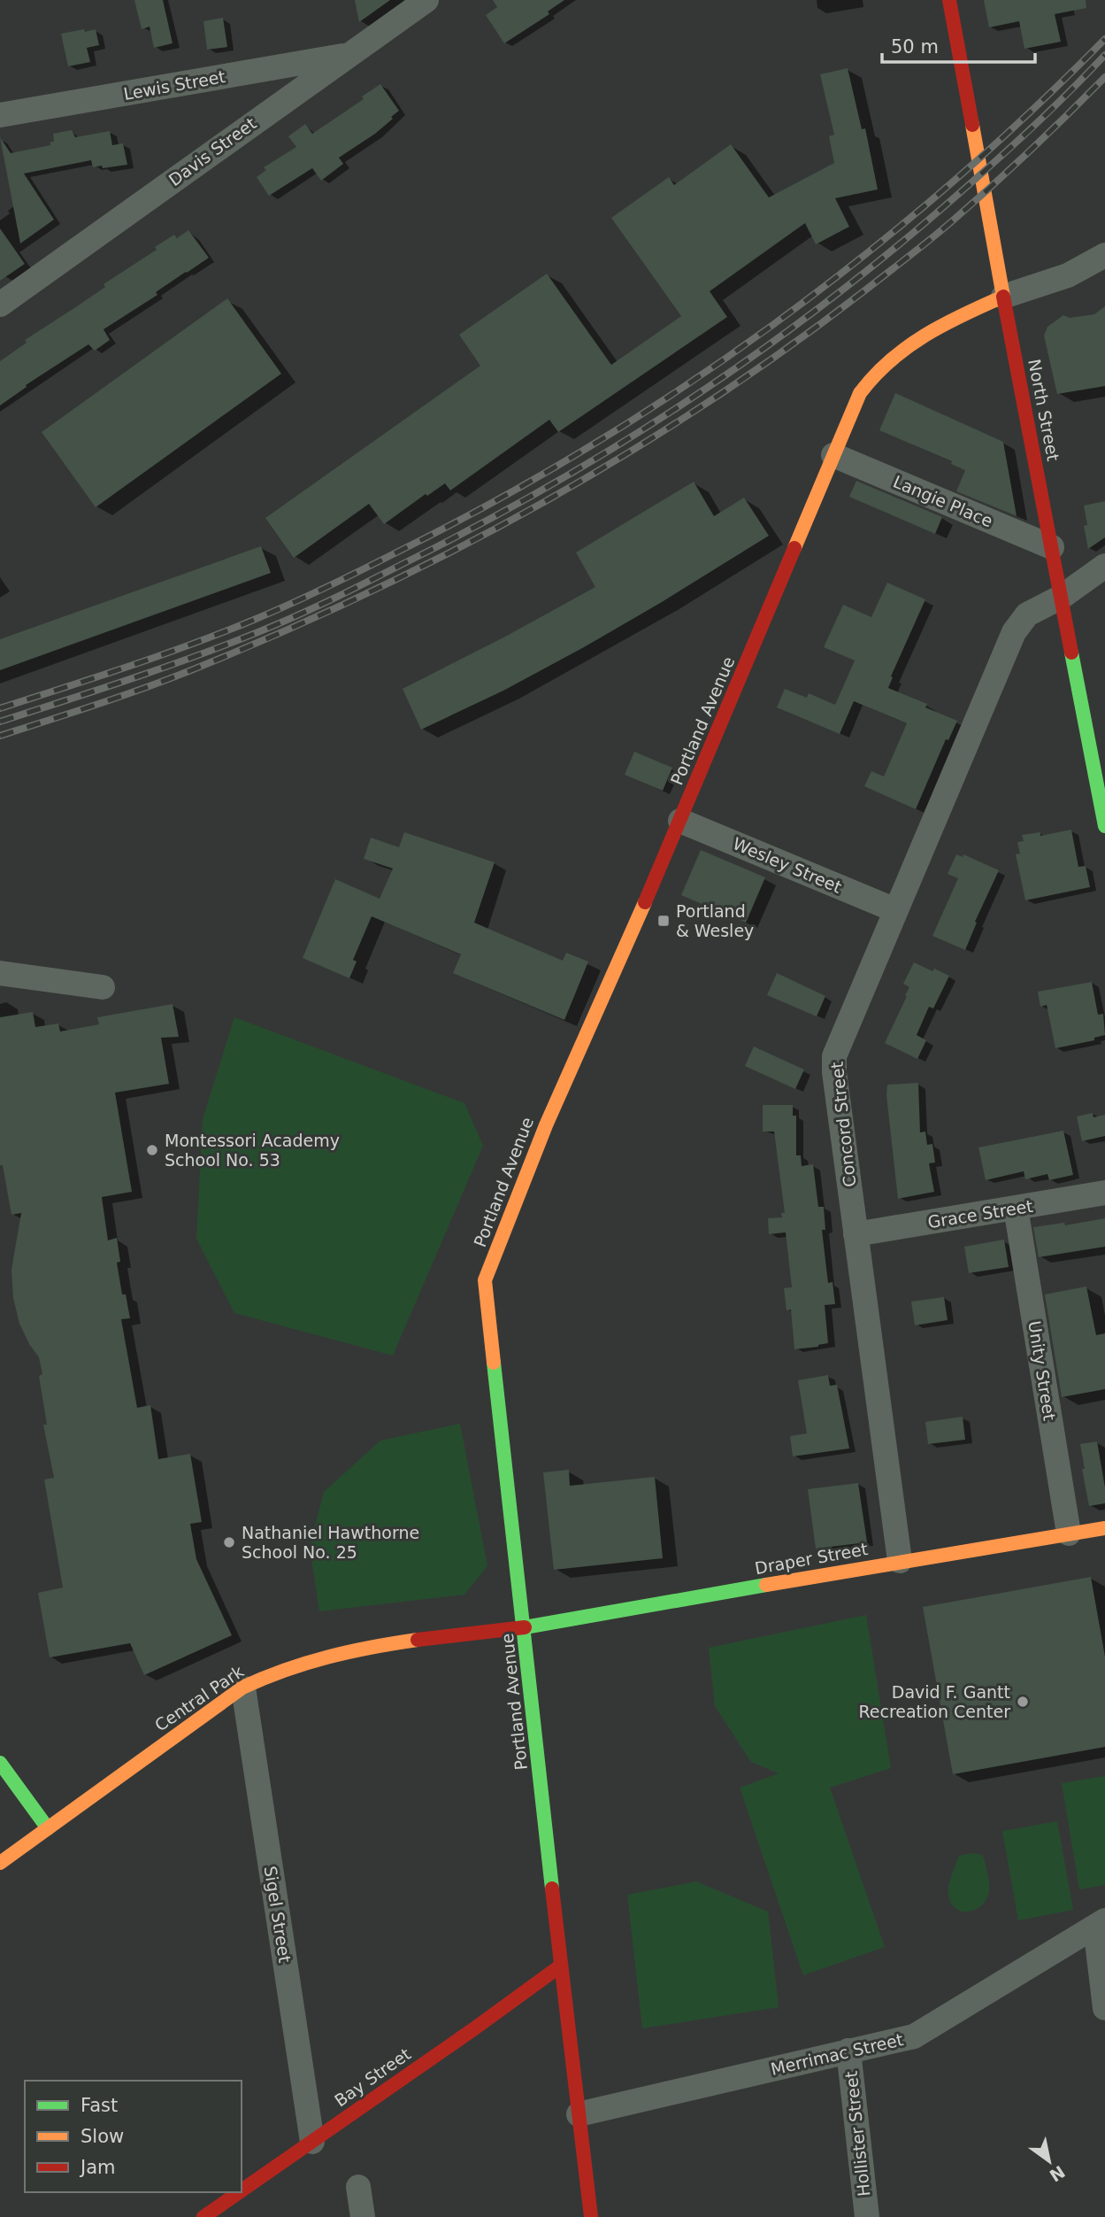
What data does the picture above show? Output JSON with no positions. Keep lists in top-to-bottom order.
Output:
{
  "streets": {
    "main road": [
      "North Street",
      "Portland Avenue",
      "Draper Street",
      "Central Park",
      "Bay Street"
    ],
    "street": [
      "Lewis Street",
      "Davis Street",
      "Langie Place",
      "Wesley Street",
      "Concord Street",
      "Grace Street",
      "Unity Street",
      "Sigel Street",
      "Merrimac Street",
      "Hollister Street"
    ]
  },
  "crossings": [
    ["Lewis Street", "Davis Street"],
    ["North Street", "Langie Place"],
    ["North Street", "Portland Avenue"],
    ["North Street", "Concord Street"],
    ["Langie Place", "Portland Avenue"],
    ["Portland Avenue", "Wesley Street"],
    ["Portland Avenue", "Draper Street"],
    ["Portland Avenue", "Central Park"],
    ["Portland Avenue", "Merrimac Street"],
    ["Portland Avenue", "Bay Street"],
    ["Wesley Street", "Concord Street"],
    ["Concord Street", "Grace Street"],
    ["Concord Street", "Draper Street"],
    ["Grace Street", "Unity Street"],
    ["Unity Street", "Draper Street"],
    ["Draper Street", "Central Park"],
    ["Central Park", "Sigel Street"],
    ["Sigel Street", "Bay Street"],
    ["Merrimac Street", "Hollister Street"]
  ],
  "places": {
    "transit": ["Portland & Wesley"],
    "other": ["Montessori Academy School No. 53", "Nathaniel Hawthorne School No. 25", "David F. Gantt Recreation Center"]
  },
  "legend": ["Fast", "Slow", "Jam"],
  "scale_bar": "50 m",
  "north": "bottom right"
}
